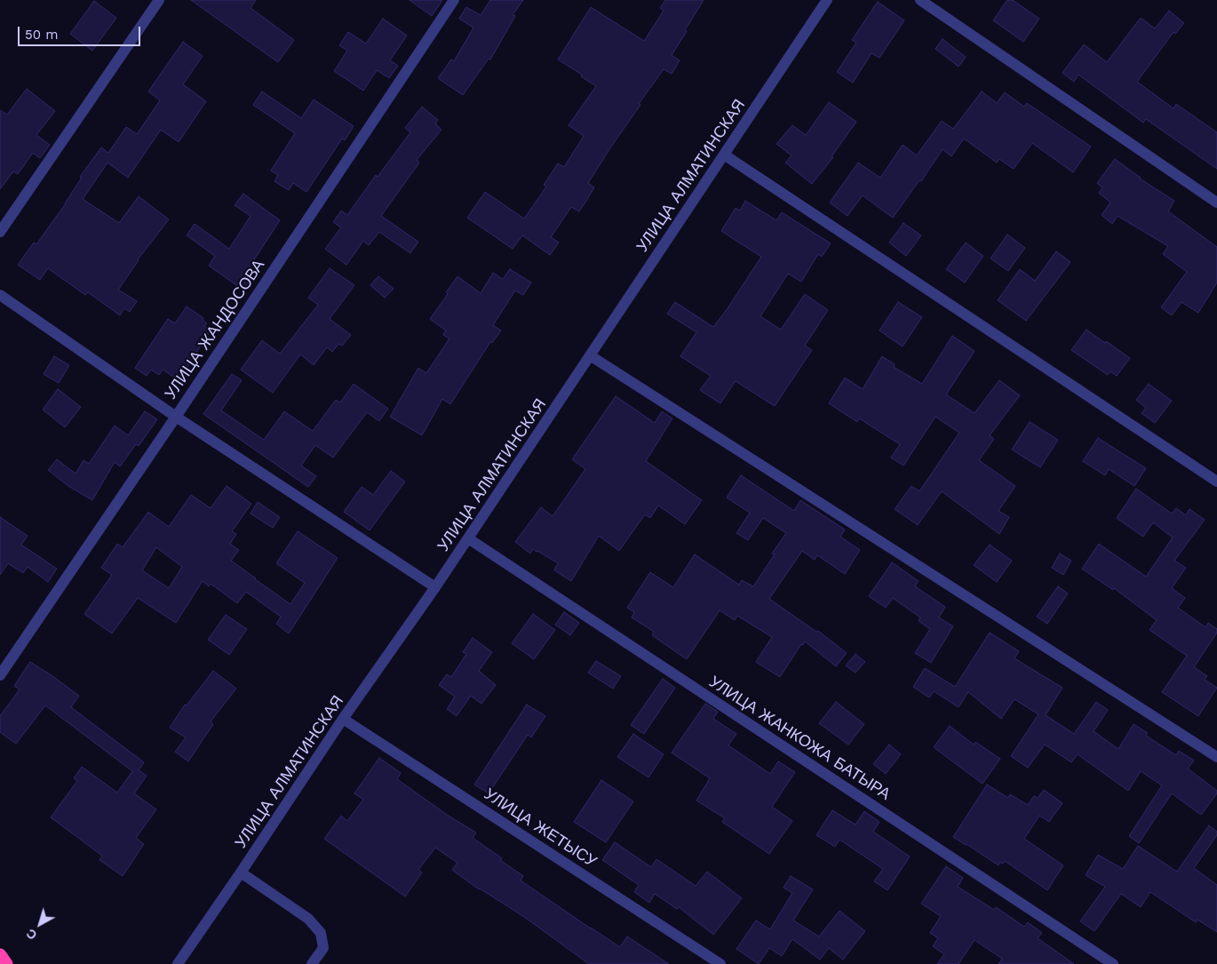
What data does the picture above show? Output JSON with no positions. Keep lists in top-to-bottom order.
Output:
{
  "streets": {
    "street": [
      "УЛИЦА АЛМАТИНСКАЯ",
      "УЛИЦА ЖАНДОСОВА",
      "УЛИЦА ЖАНКОЖА БАТЫРА",
      "УЛИЦА ЖЕТЫСУ"
    ]
  },
  "crossings": [
    ["УЛИЦА АЛМАТИНСКАЯ", "УЛИЦА ЖАНКОЖА БАТЫРА"],
    ["УЛИЦА АЛМАТИНСКАЯ", "УЛИЦА ЖЕТЫСУ"]
  ],
  "scale_bar": "50 m",
  "north": "bottom left"
}
